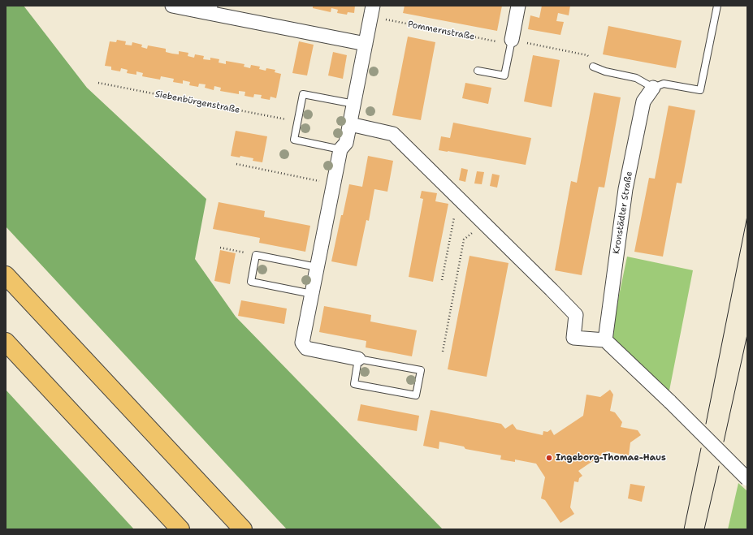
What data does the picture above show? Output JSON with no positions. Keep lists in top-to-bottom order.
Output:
{
  "streets": {
    "street": ["Kronstädter Straße"],
    "path": ["Pommernstraße", "Siebenbürgenstraße"]
  },
  "places": ["Ingeborg-Thomae-Haus"]
}
